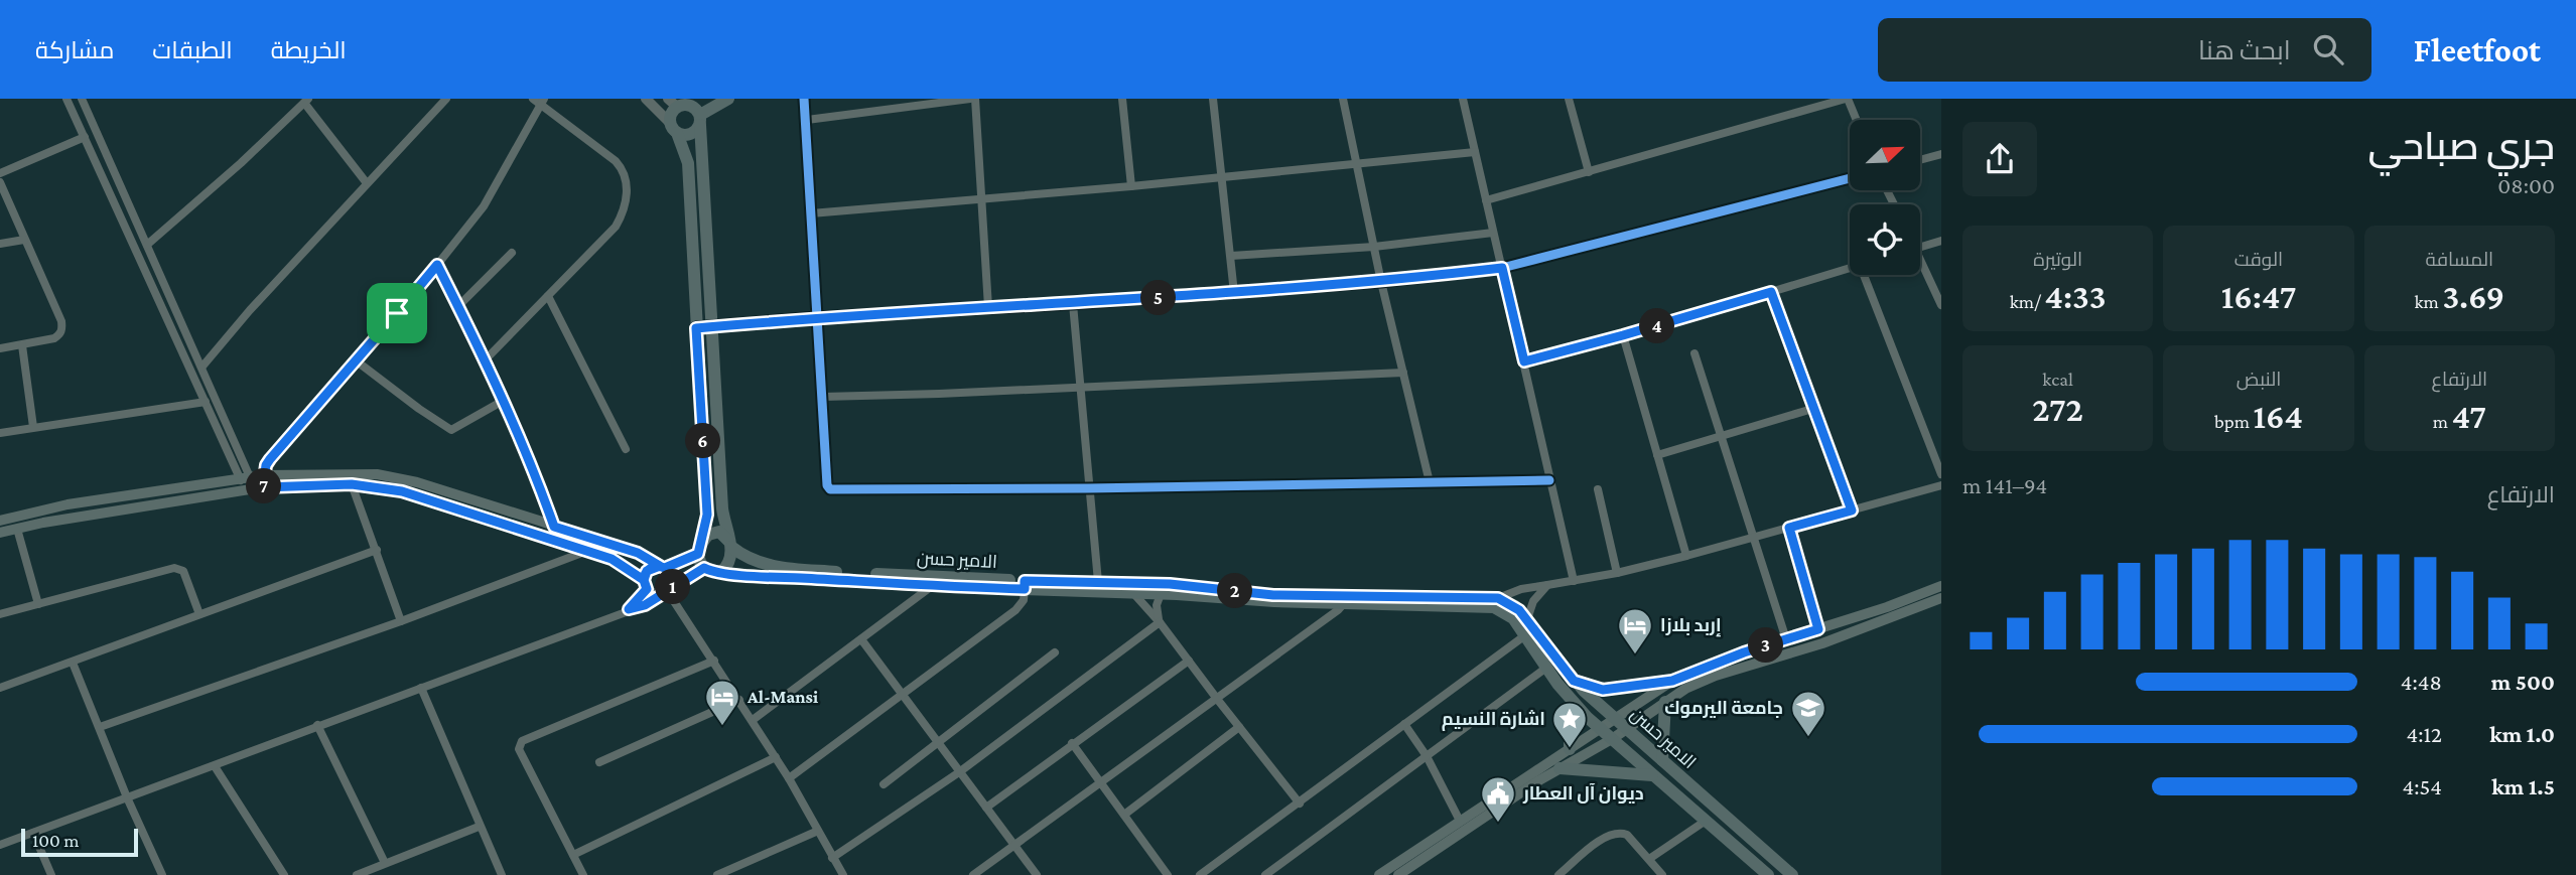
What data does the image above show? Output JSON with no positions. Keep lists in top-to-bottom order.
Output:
{
  "streets": {
    "main road": ["الامير حسن"]
  },
  "places": {
    "hotel": ["إربد بلازا", "Al-Mansi"],
    "school or university": ["جامعة اليرموك"],
    "place": ["اشارة النسيم"],
    "public building": ["ديوان آل العطار"]
  },
  "scale_bar": "100 m",
  "north": "top right",
  "page": {
    "header": "Fleetfoot",
    "search": "ابحث هنا",
    "nav": ["الخريطة", "الطبقات", "مشاركة"],
    "heading": ["جري صباحي", "08:00"],
    "stats": [
      ["المسافة", "3.69 km"],
      ["الوقت", "16:47"],
      ["الوتيرة", "4:33 /km"],
      ["الارتفاع", "47 m"],
      ["النبض", "164 bpm"],
      ["kcal", "272"]
    ],
    "pins": [
      "5",
      "4",
      "6",
      "7",
      "1",
      "2",
      "3"
    ],
    "chart": ["الارتفاع", "94–141 m"],
    "list": [
      {
        "name": "500 m",
        "note": "4:48"
      },
      {
        "name": "1.0 km",
        "note": "4:12"
      },
      {
        "name": "1.5 km",
        "note": "4:54"
      }
    ],
    "scale": "100 m"
  }
}
